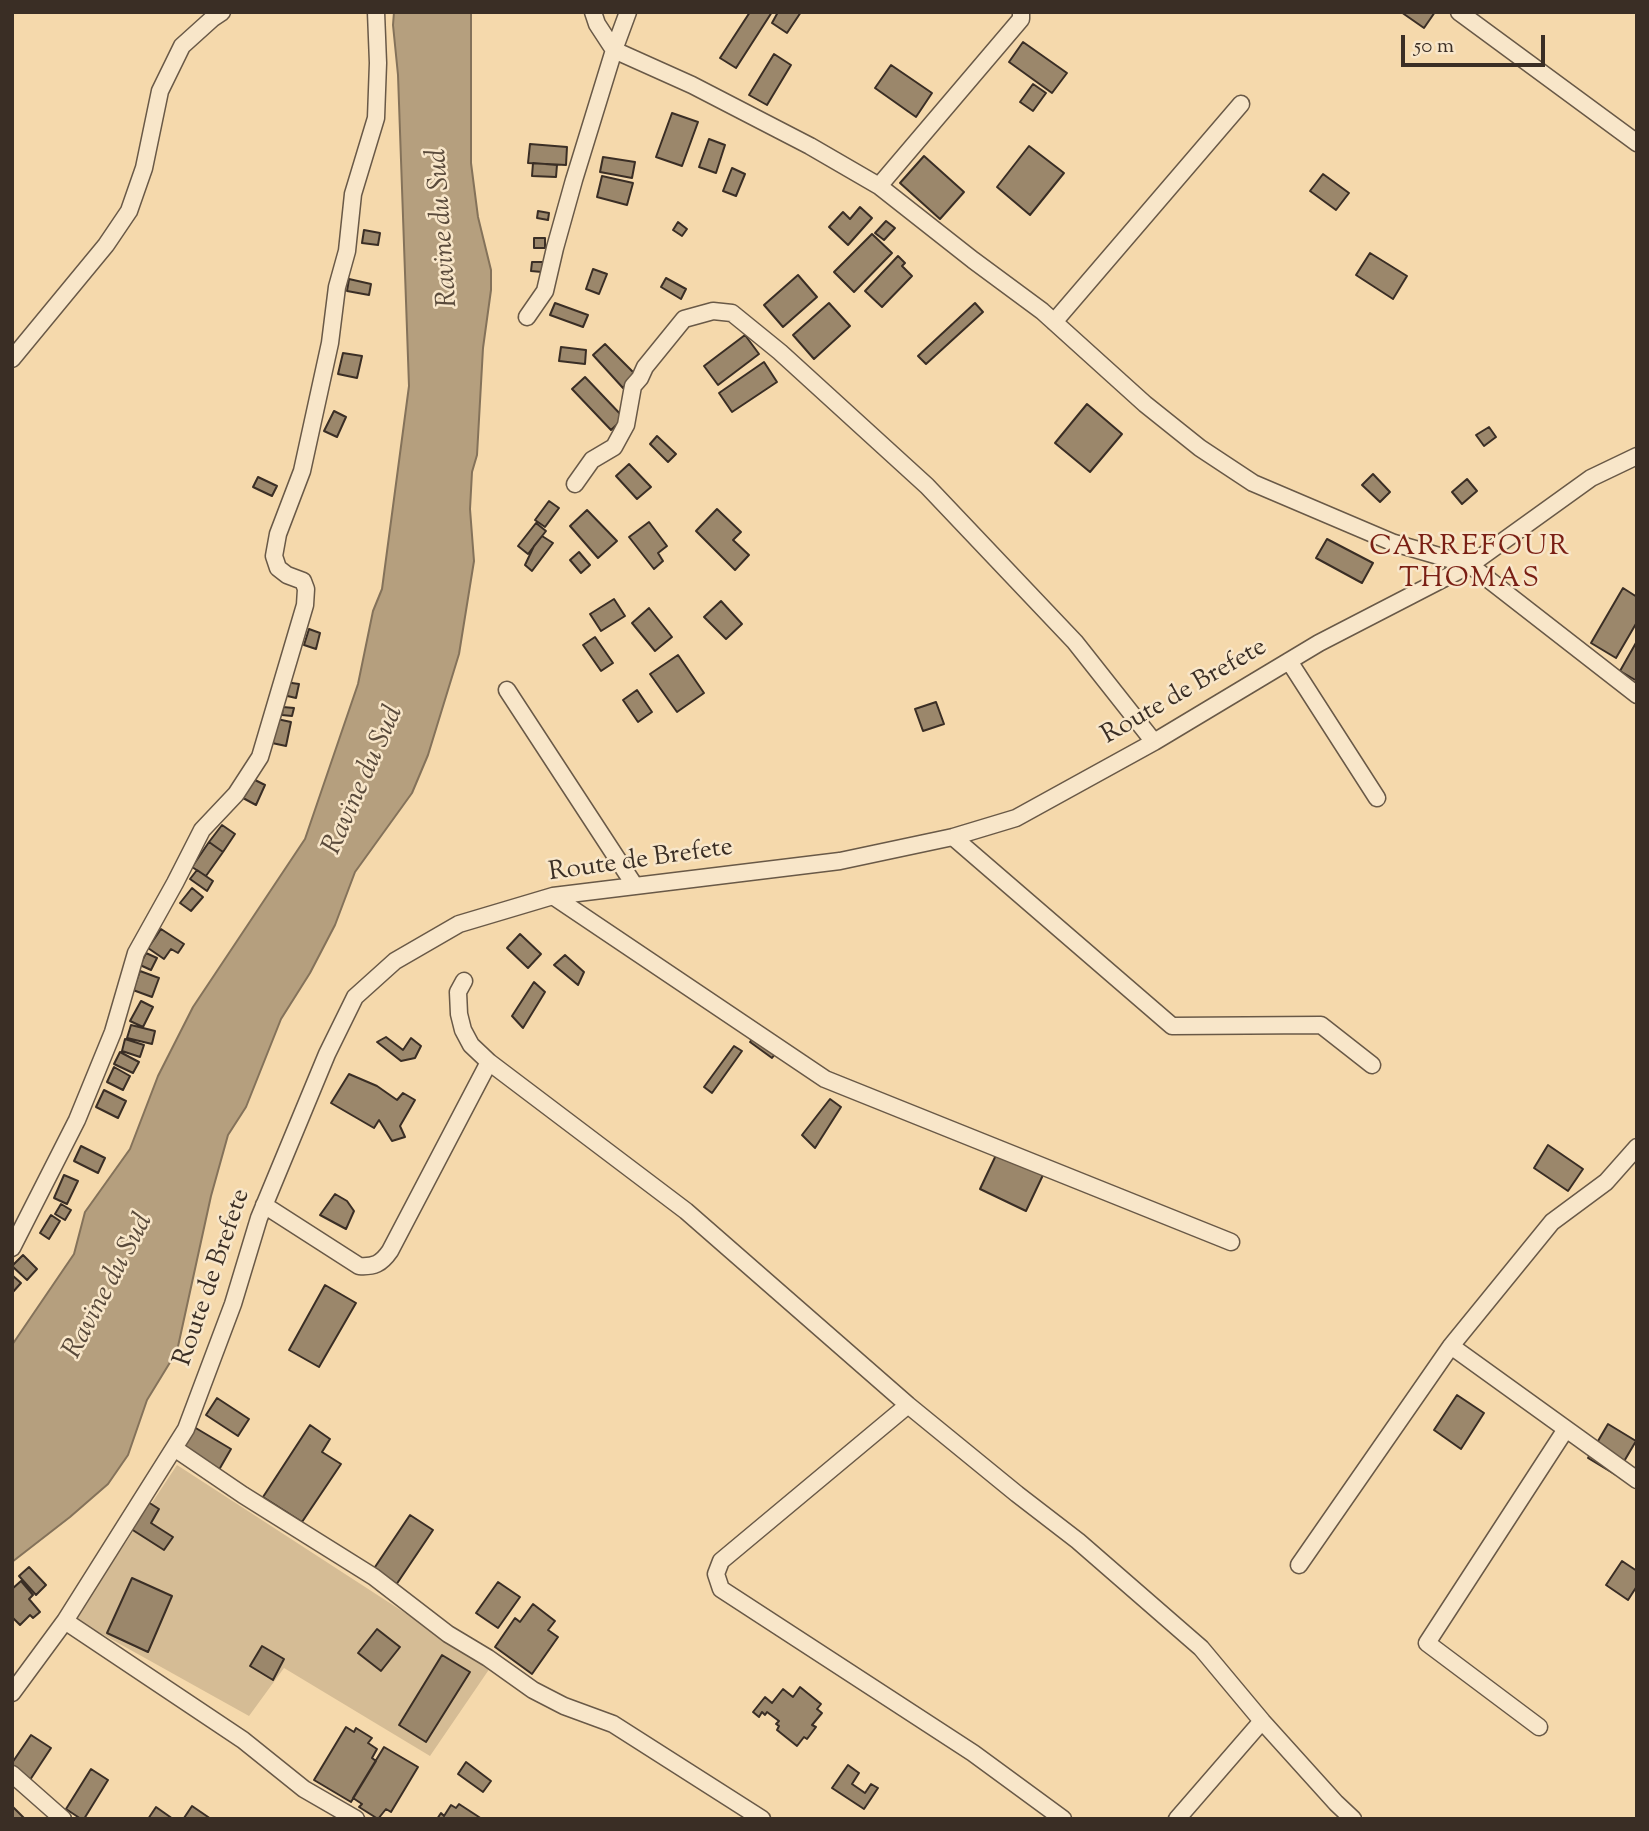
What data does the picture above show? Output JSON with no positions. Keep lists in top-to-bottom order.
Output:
{
  "streets": {
    "street": ["Route de Brefete"]
  },
  "districts": ["CARREFOUR THOMAS"],
  "water": ["Ravine du Sud"],
  "scale_bar": "50 m"
}
